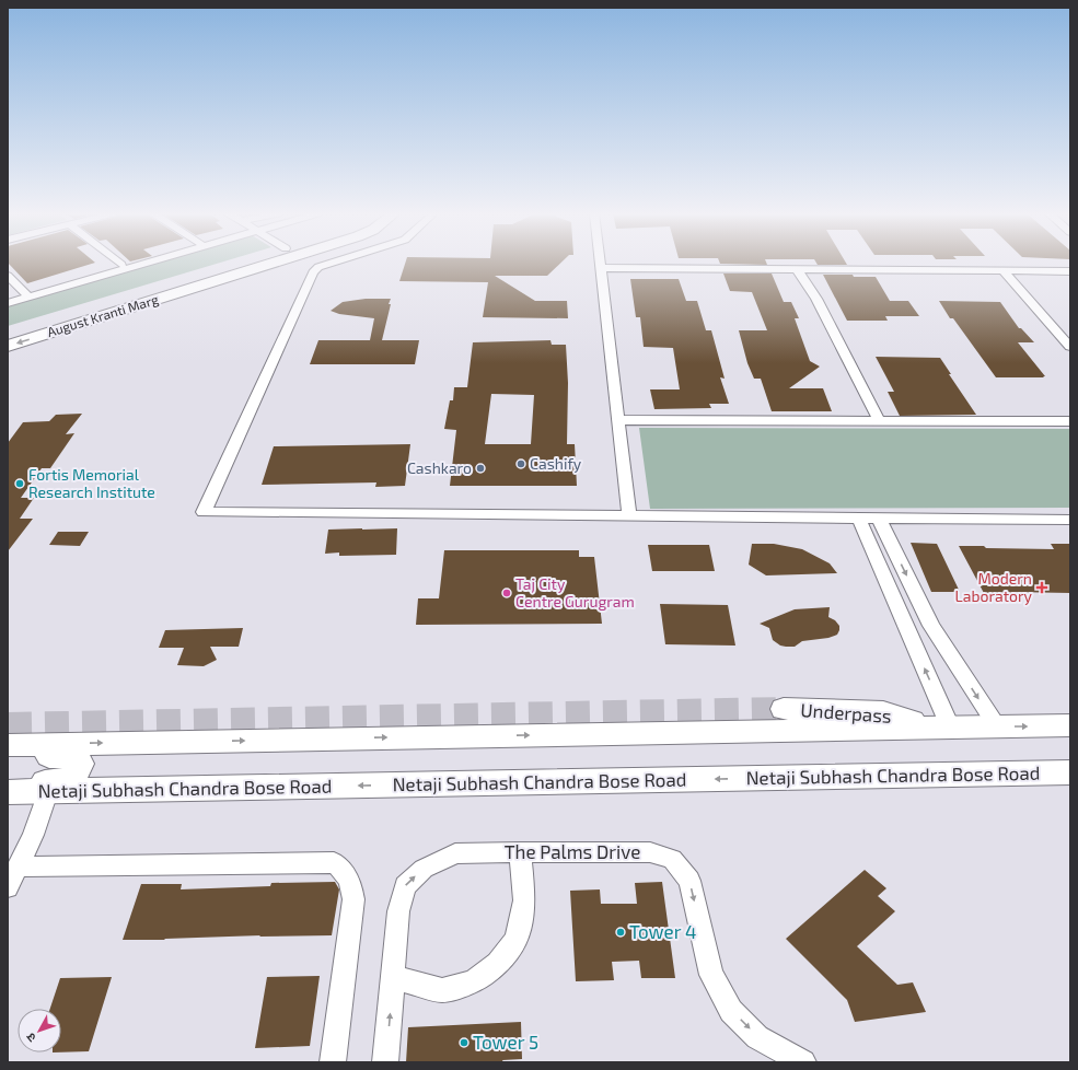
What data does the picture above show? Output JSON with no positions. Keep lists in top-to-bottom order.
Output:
{
  "streets": {
    "main road": ["August Kranti Marg", "Underpass", "Netaji Subhash Chandra Bose Road"],
    "street": ["The Palms Drive"]
  },
  "places": {
    "other": [
      "Cashify",
      "Cashkaro",
      "Fortis Memorial Research Institute",
      "Taj City Centre Gurugram",
      "Tower 4",
      "Tower 5"
    ],
    "health": ["Modern Laboratory"]
  },
  "north": "bottom left"
}
